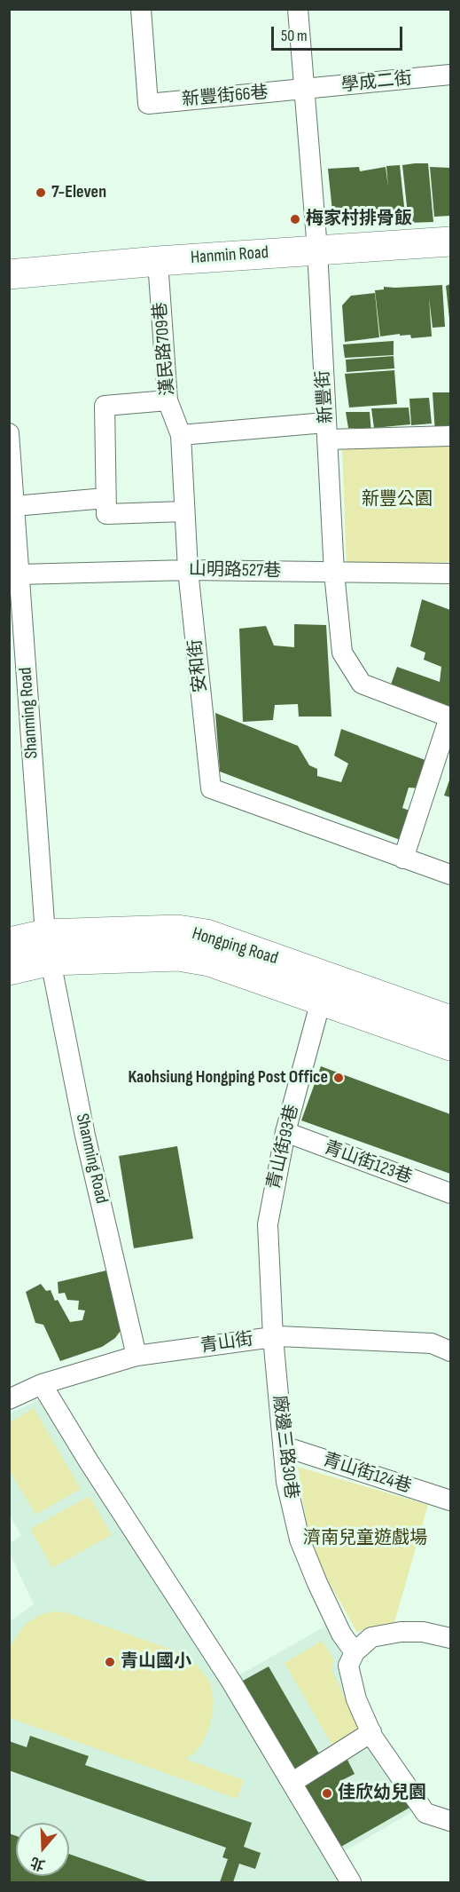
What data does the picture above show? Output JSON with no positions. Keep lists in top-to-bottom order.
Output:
{
  "streets": {
    "street": [
      "學成二街",
      "新豐街66巷",
      "Hanmin Road",
      "漢民路709巷",
      "新豐街",
      "山明路527巷",
      "安和街",
      "Shanming Road",
      "Hongping Road",
      "青山街93巷",
      "青山街123巷",
      "青山街",
      "廠邊三路30巷",
      "青山街124巷"
    ]
  },
  "crossings": [
    ["學成二街", "新豐街66巷"],
    ["學成二街", "新豐街"],
    ["新豐街66巷", "新豐街"],
    ["Hanmin Road", "漢民路709巷"],
    ["Hanmin Road", "新豐街"],
    ["漢民路709巷", "安和街"],
    ["新豐街", "山明路527巷"],
    ["山明路527巷", "安和街"],
    ["山明路527巷", "Shanming Road"],
    ["Shanming Road", "Hongping Road"],
    ["Shanming Road", "青山街"],
    ["Hongping Road", "青山街93巷"],
    ["青山街93巷", "青山街123巷"],
    ["青山街93巷", "青山街"],
    ["青山街93巷", "廠邊三路30巷"],
    ["青山街", "廠邊三路30巷"],
    ["廠邊三路30巷", "青山街124巷"]
  ],
  "parks": ["新豐公園", "濟南兒童遊戲場"],
  "places": [
    "7-Eleven",
    "梅家村排骨飯",
    "Kaohsiung Hongping Post Office",
    "青山國小",
    "佳欣幼兒園"
  ],
  "scale_bar": "50 m",
  "north": "bottom"
}
